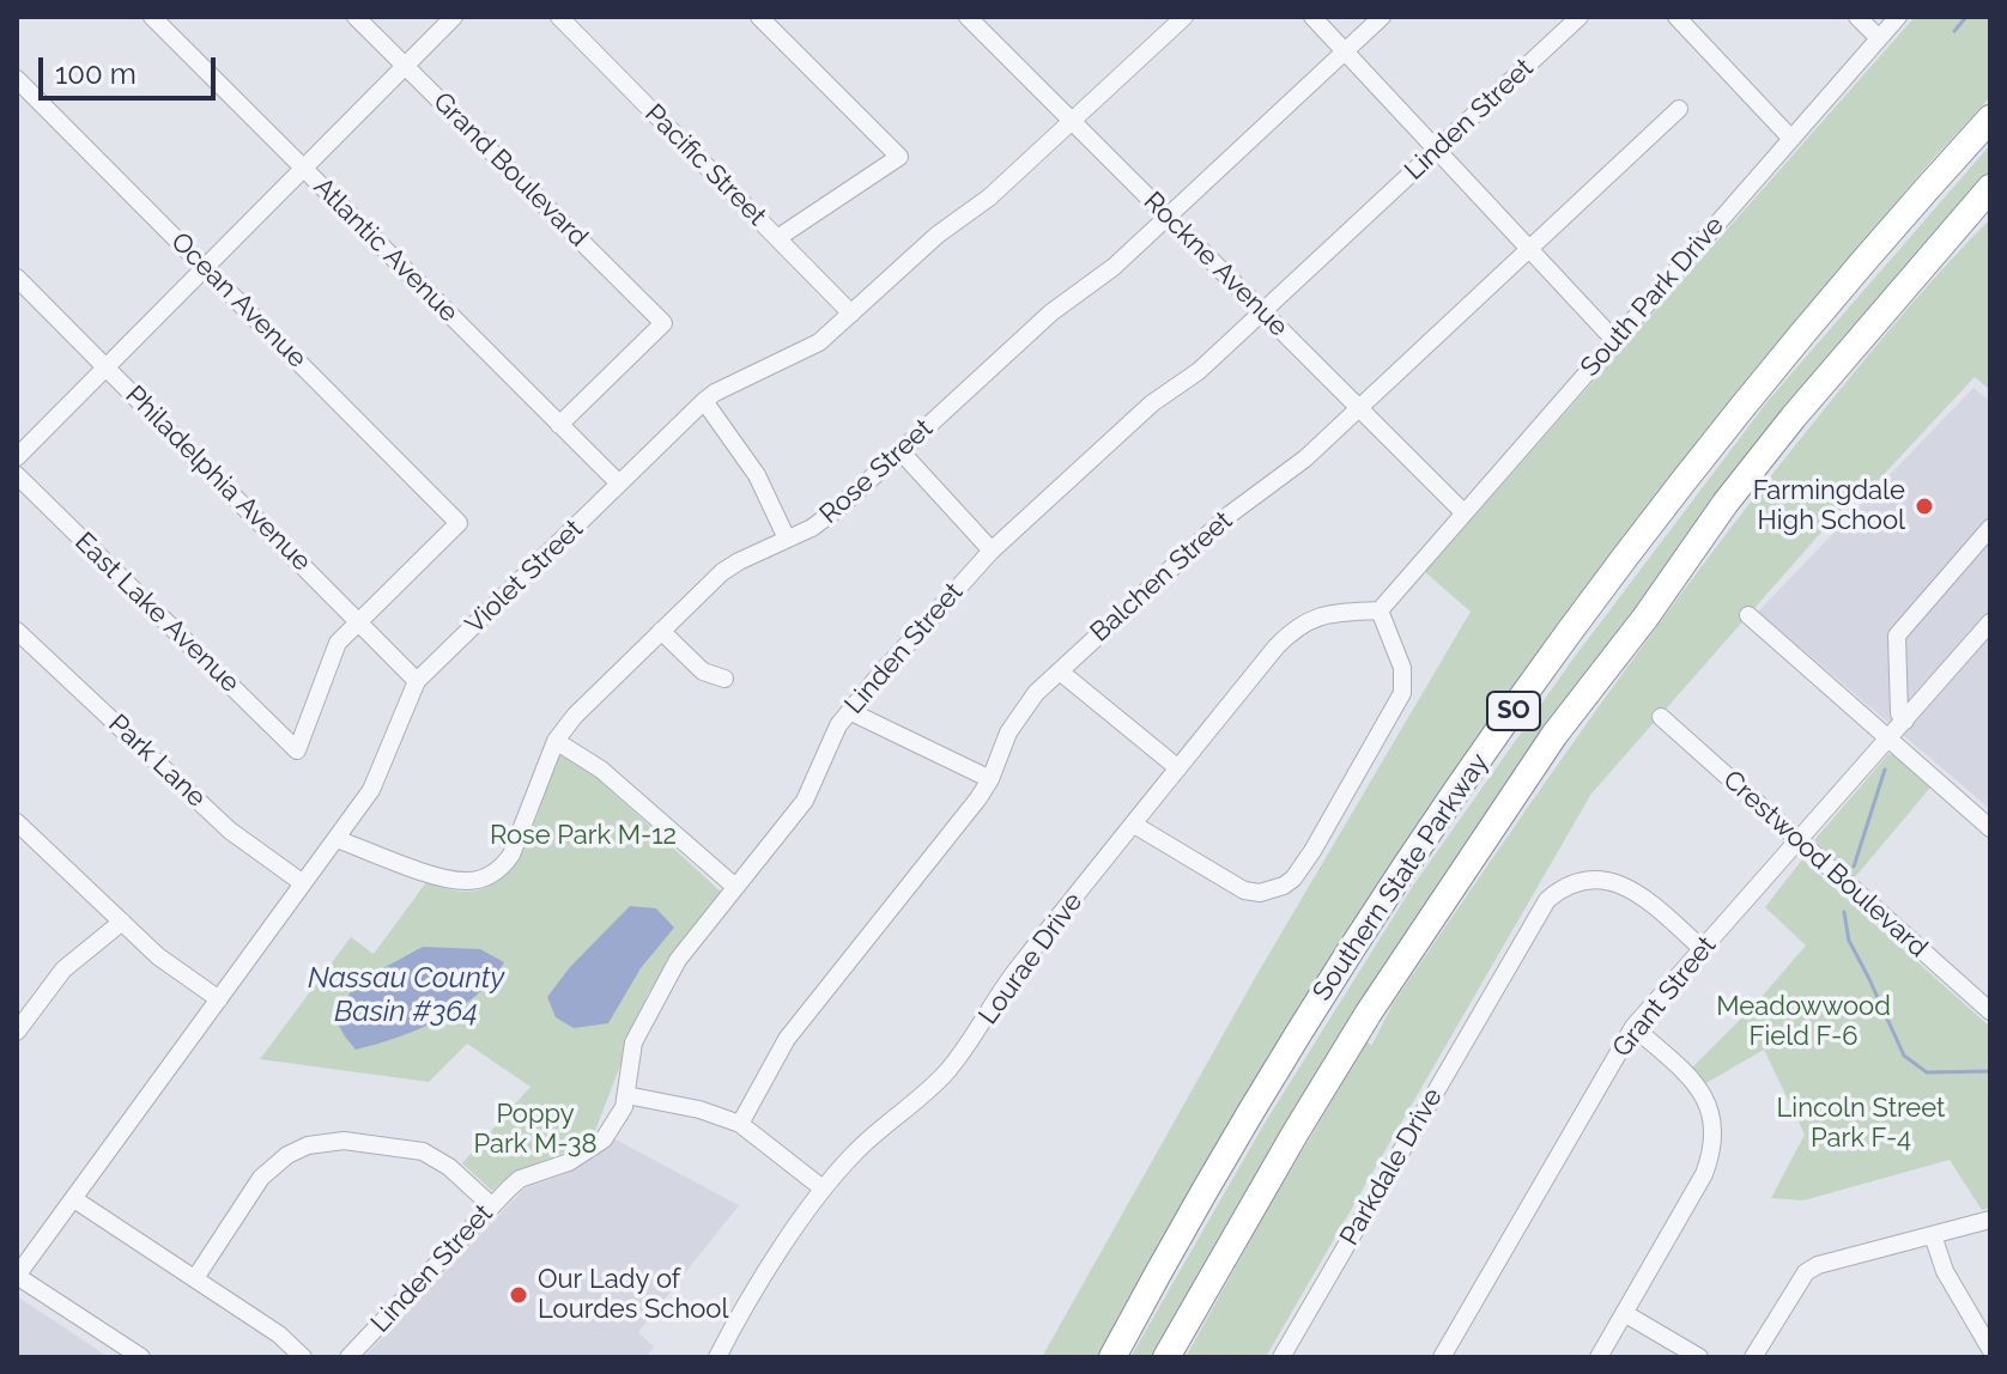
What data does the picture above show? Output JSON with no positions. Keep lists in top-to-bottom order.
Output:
{
  "streets": {
    "highway": ["SO", "Southern State Parkway"],
    "street": [
      "Linden Street",
      "Pacific Street",
      "Grand Boulevard",
      "Atlantic Avenue",
      "Rockne Avenue",
      "South Park Drive",
      "Ocean Avenue",
      "Rose Street",
      "Philadelphia Avenue",
      "Violet Street",
      "Balchen Street",
      "East Lake Avenue",
      "Park Lane",
      "Crestwood Boulevard",
      "Lourae Drive",
      "Grant Street",
      "Parkdale Drive"
    ]
  },
  "crossings": [
    ["Linden Street", "Rockne Avenue"],
    ["Pacific Street", "Violet Street"],
    ["Grand Boulevard", "Atlantic Avenue"],
    ["Atlantic Avenue", "Violet Street"],
    ["Rockne Avenue", "South Park Drive"],
    ["Rockne Avenue", "Rose Street"],
    ["Rockne Avenue", "Violet Street"],
    ["Rockne Avenue", "Balchen Street"],
    ["South Park Drive", "Lourae Drive"],
    ["Ocean Avenue", "Philadelphia Avenue"],
    ["Ocean Avenue", "East Lake Avenue"],
    ["Rose Street", "Violet Street"],
    ["Philadelphia Avenue", "Violet Street"],
    ["Philadelphia Avenue", "East Lake Avenue"],
    ["Violet Street", "Park Lane"],
    ["Crestwood Boulevard", "Grant Street"],
    ["Grant Street", "Parkdale Drive"]
  ],
  "water": ["Nassau County Basin #364"],
  "parks": [
    "Rose Park M-12",
    "Meadowwood Field F-6",
    "Lincoln Street Park F-4",
    "Poppy Park M-38"
  ],
  "places": ["Farmingdale High School", "Our Lady of Lourdes School"],
  "scale_bar": "100 m"
}
